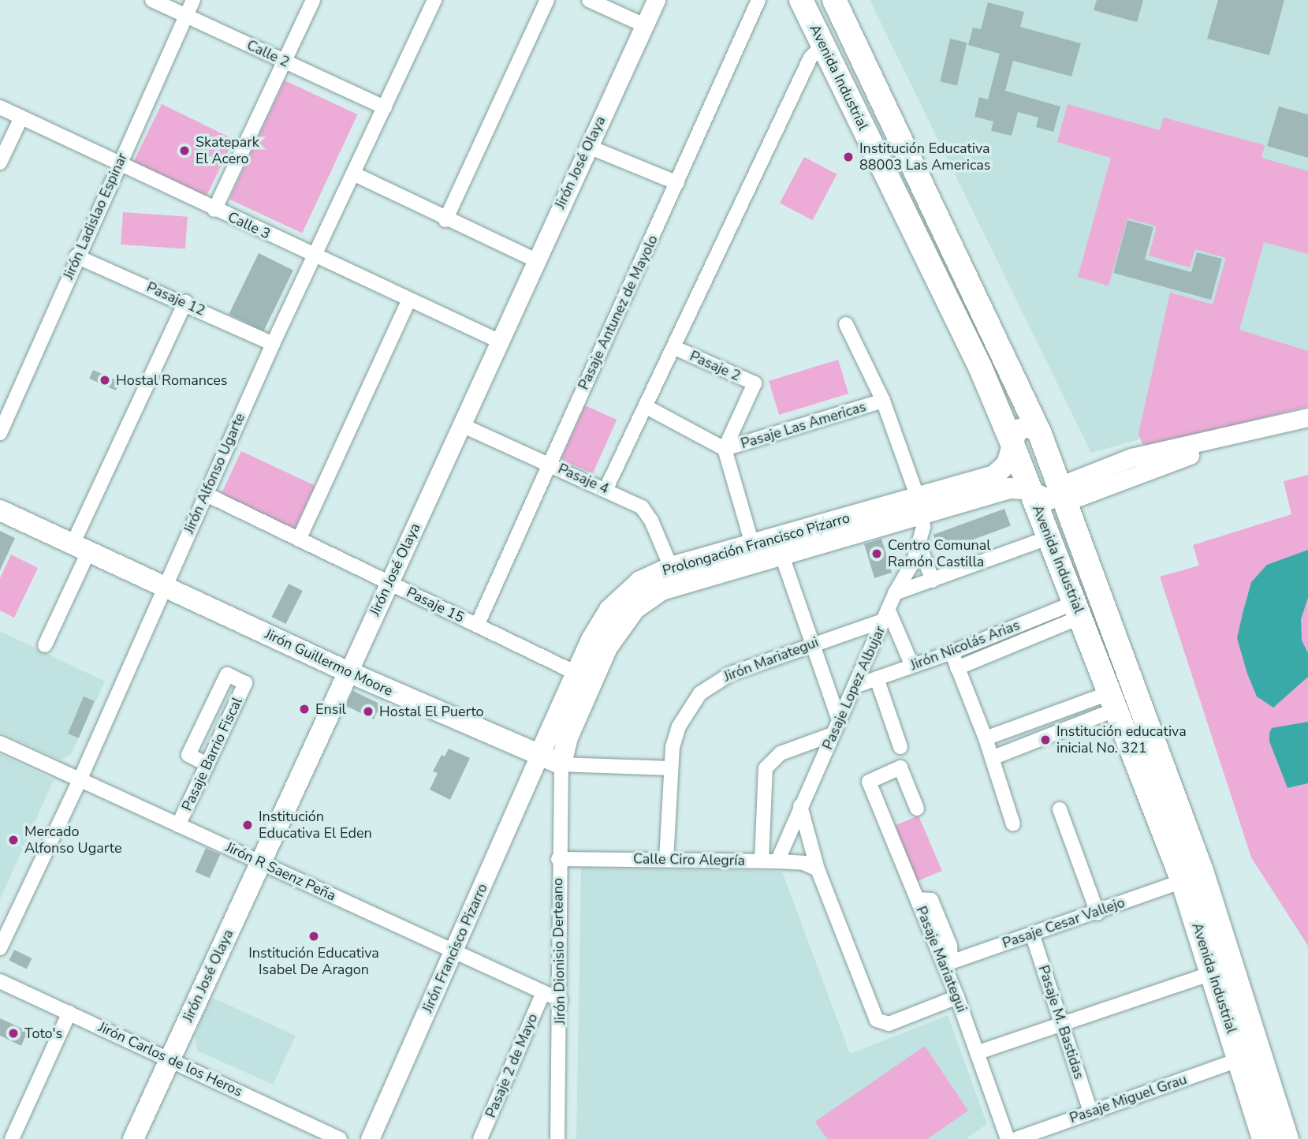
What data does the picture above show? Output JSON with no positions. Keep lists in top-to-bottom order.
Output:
{
  "streets": {
    "main road": [
      "Avenida Industrial",
      "Jirón José Olaya",
      "Prolongación Francisco Pizarro",
      "Jirón Guillermo Moore"
    ],
    "street": [
      "Calle 2",
      "Jirón Ladislao Espinar",
      "Calle 3",
      "Pasaje 12",
      "Pasaje Antunez de Mayolo",
      "Pasaje 2",
      "Pasaje Las Americas",
      "Jirón Alfonso Ugarte",
      "Pasaje 4",
      "Pasaje 15",
      "Jirón Nicolás Arias",
      "Jirón Mariategui",
      "Pasaje Lopez Albujar",
      "Pasaje Barrio Fiscal",
      "Calle Ciro Alegría",
      "Jirón R Saenz Peña",
      "Pasaje Cesar Vallejo",
      "Jirón Francisco Pizarro",
      "Jirón Dionisio Derteano",
      "Pasaje Mariategui",
      "Pasaje M. Bastidas",
      "Jirón Carlos de los Heros",
      "Pasaje 2 de Mayo",
      "Pasaje Miguel Grau"
    ]
  },
  "crossings": [
    ["Calle 2", "Jirón Ladislao Espinar"],
    ["Calle 2", "Jirón Alfonso Ugarte"],
    ["Avenida Industrial", "Prolongación Francisco Pizarro"],
    ["Avenida Industrial", "Jirón Nicolás Arias"],
    ["Avenida Industrial", "Pasaje Cesar Vallejo"],
    ["Avenida Industrial", "Pasaje Miguel Grau"],
    ["Jirón José Olaya", "Calle 3"],
    ["Jirón José Olaya", "Pasaje 4"],
    ["Jirón José Olaya", "Pasaje 15"],
    ["Jirón José Olaya", "Jirón Guillermo Moore"],
    ["Jirón José Olaya", "Jirón R Saenz Peña"],
    ["Jirón José Olaya", "Jirón Carlos de los Heros"],
    ["Jirón Ladislao Espinar", "Calle 3"],
    ["Jirón Ladislao Espinar", "Pasaje 12"],
    ["Calle 3", "Jirón Alfonso Ugarte"],
    ["Pasaje 12", "Jirón Alfonso Ugarte"],
    ["Pasaje Antunez de Mayolo", "Pasaje 4"],
    ["Pasaje Antunez de Mayolo", "Pasaje 15"],
    ["Pasaje 2", "Pasaje Las Americas"],
    ["Pasaje Las Americas", "Pasaje Lopez Albujar"],
    ["Jirón Alfonso Ugarte", "Pasaje 15"],
    ["Jirón Alfonso Ugarte", "Jirón Guillermo Moore"],
    ["Jirón Alfonso Ugarte", "Jirón R Saenz Peña"],
    ["Pasaje 4", "Prolongación Francisco Pizarro"],
    ["Prolongación Francisco Pizarro", "Pasaje 15"],
    ["Prolongación Francisco Pizarro", "Jirón Guillermo Moore"],
    ["Prolongación Francisco Pizarro", "Pasaje Lopez Albujar"],
    ["Prolongación Francisco Pizarro", "Jirón Francisco Pizarro"],
    ["Prolongación Francisco Pizarro", "Jirón Dionisio Derteano"],
    ["Jirón Nicolás Arias", "Pasaje Lopez Albujar"],
    ["Jirón Mariategui", "Jirón Guillermo Moore"],
    ["Jirón Mariategui", "Pasaje Lopez Albujar"],
    ["Jirón Mariategui", "Calle Ciro Alegría"],
    ["Jirón Guillermo Moore", "Jirón Francisco Pizarro"],
    ["Jirón Guillermo Moore", "Jirón Dionisio Derteano"],
    ["Pasaje Lopez Albujar", "Calle Ciro Alegría"],
    ["Pasaje Barrio Fiscal", "Jirón R Saenz Peña"],
    ["Calle Ciro Alegría", "Jirón Dionisio Derteano"],
    ["Jirón R Saenz Peña", "Jirón Francisco Pizarro"],
    ["Jirón R Saenz Peña", "Jirón Dionisio Derteano"],
    ["Jirón R Saenz Peña", "Pasaje 2 de Mayo"],
    ["Pasaje Cesar Vallejo", "Pasaje Mariategui"],
    ["Pasaje Cesar Vallejo", "Pasaje M. Bastidas"],
    ["Pasaje M. Bastidas", "Pasaje Miguel Grau"]
  ],
  "places": [
    "Skatepark El Acero",
    "Institución Educativa 88003 Las Americas",
    "Hostal Romances",
    "Centro Comunal Ramón Castilla",
    "Ensil",
    "Hostal El Puerto",
    "Institución educativa inicial No. 321",
    "Institución Educativa El Eden",
    "Mercado Alfonso Ugarte",
    "Institución Educativa Isabel De Aragon",
    "Toto's"
  ]
}
